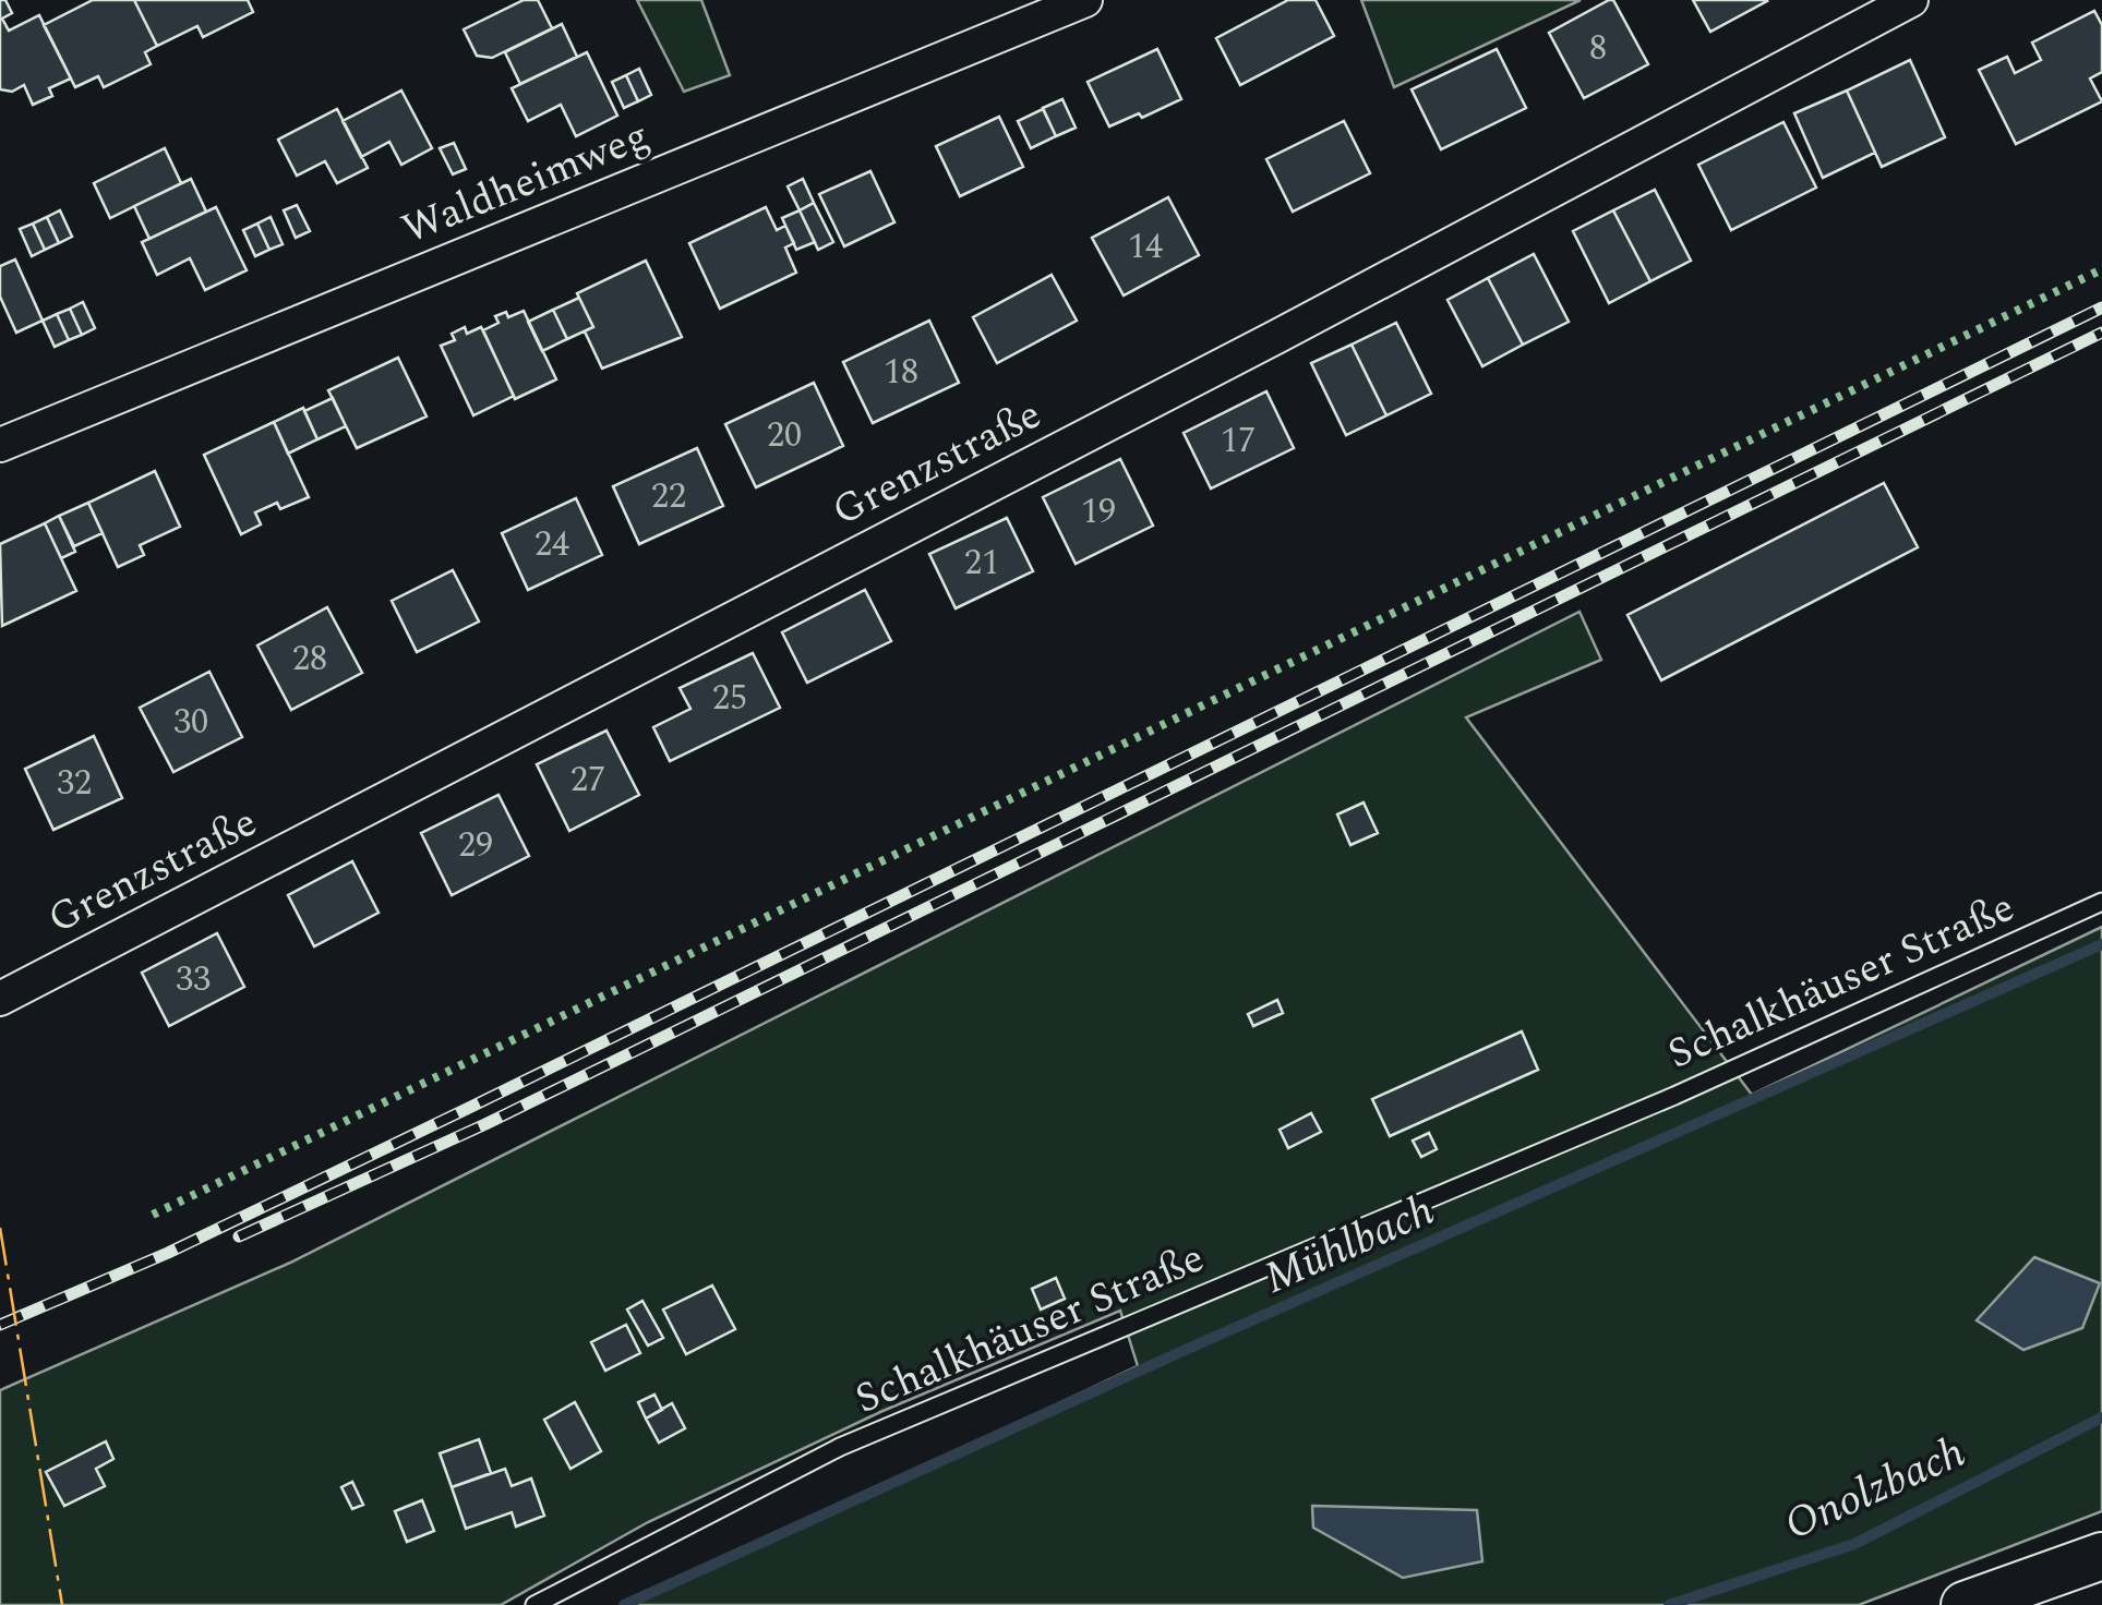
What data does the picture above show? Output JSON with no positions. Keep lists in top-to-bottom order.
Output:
{
  "streets": {
    "street": ["Waldheimweg", "Grenzstraße"],
    "lane": ["Schalkhäuser Straße"]
  },
  "water": ["Mühlbach", "Onolzbach"],
  "house_numbers": [
    "8",
    "14",
    "18",
    "20",
    "17",
    "22",
    "19",
    "24",
    "21",
    "28",
    "25",
    "30",
    "27",
    "32",
    "29",
    "33"
  ]
}
